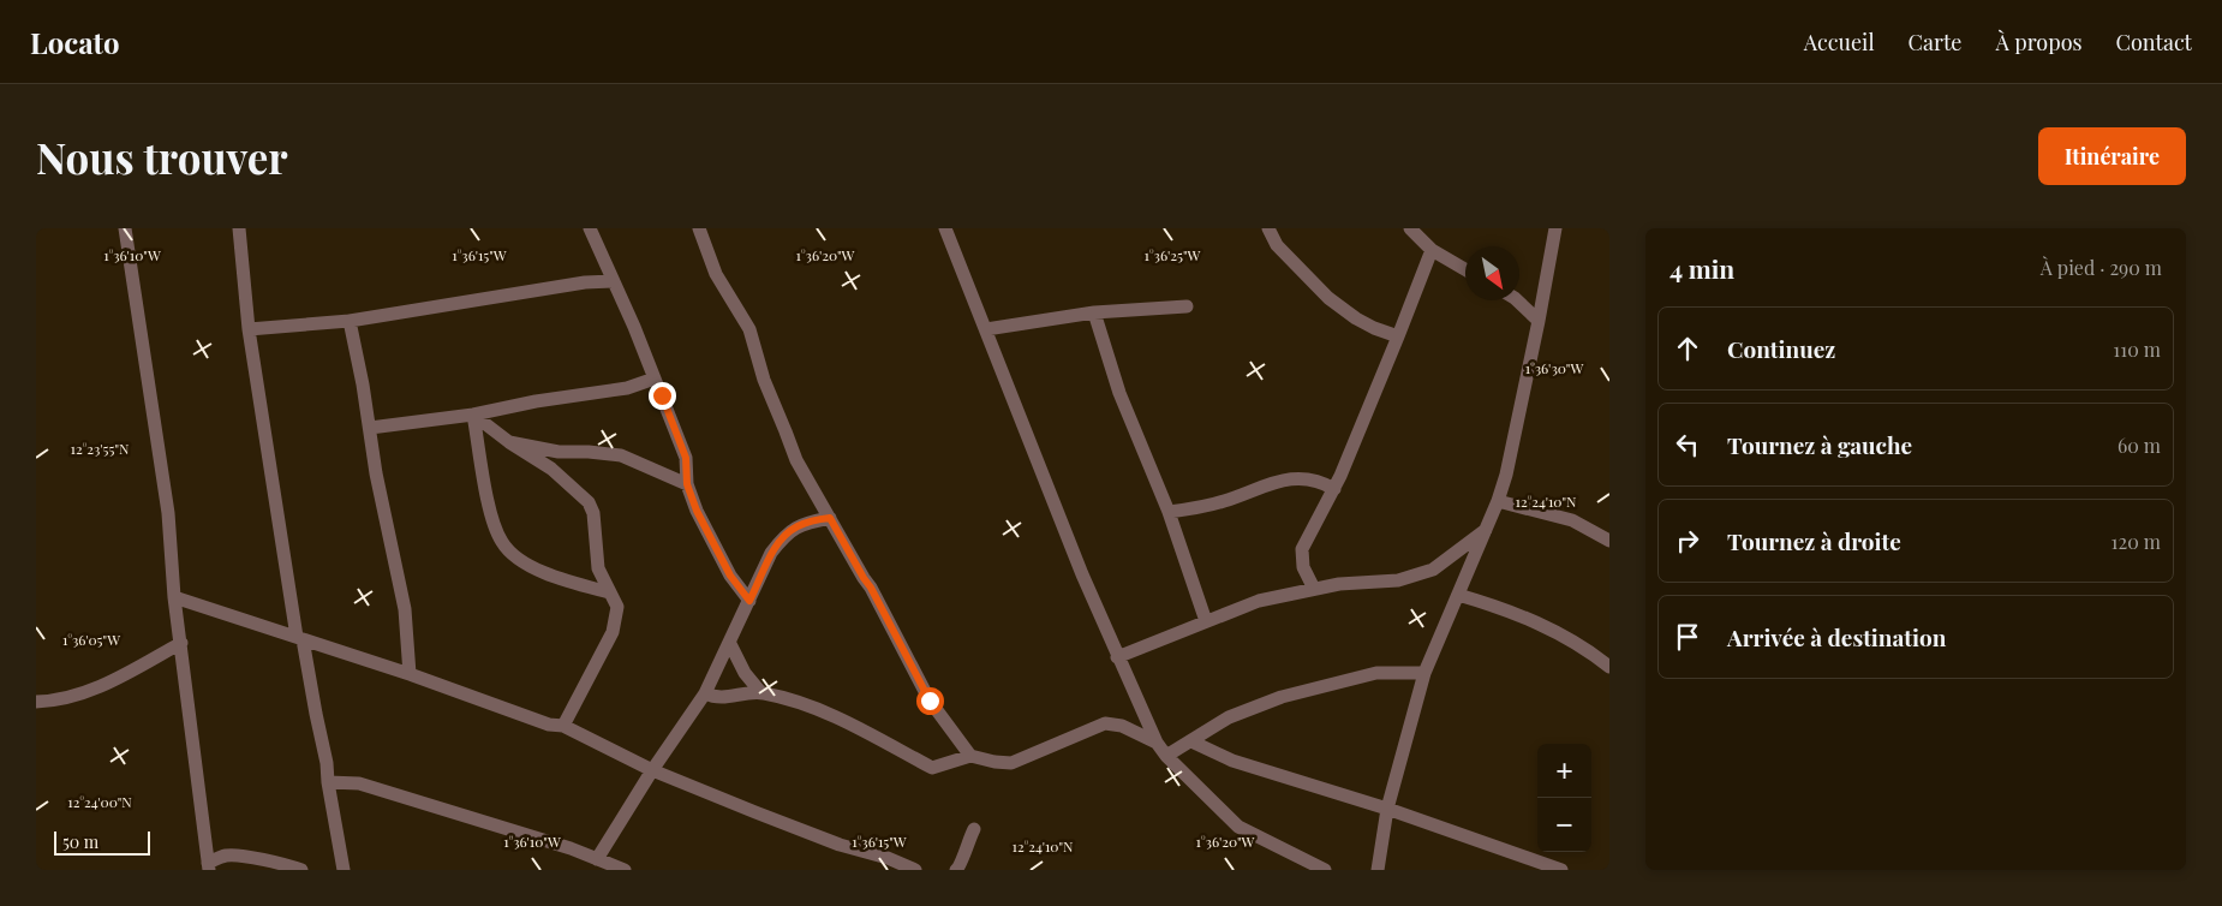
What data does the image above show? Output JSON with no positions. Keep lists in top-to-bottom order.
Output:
{
  "scale_bar": "50 m",
  "north": "bottom right",
  "page": {
    "header": "Locato",
    "nav": [
      "Accueil",
      "Carte",
      "À propos",
      "Contact"
    ],
    "buttons": "Itinéraire",
    "title": "Nous trouver",
    "heading": ["4 min", "À pied · 290 m"],
    "list": [
      ["Continuez", "110 m"],
      ["Tournez à gauche", "60 m"],
      ["Tournez à droite", "120 m"],
      "Arrivée à destination"
    ],
    "map_buttons": ["+", "−"],
    "scale": "50 m"
  },
  "coordinates": [
    "1°36'10\"W",
    "1°36'15\"W",
    "1°36'25\"W",
    "1°36'20\"W",
    "1°36'30\"W",
    "12°23'55\"N",
    "12°24'10\"N",
    "1°36'05\"W",
    "12°24'00\"N"
  ]
}
